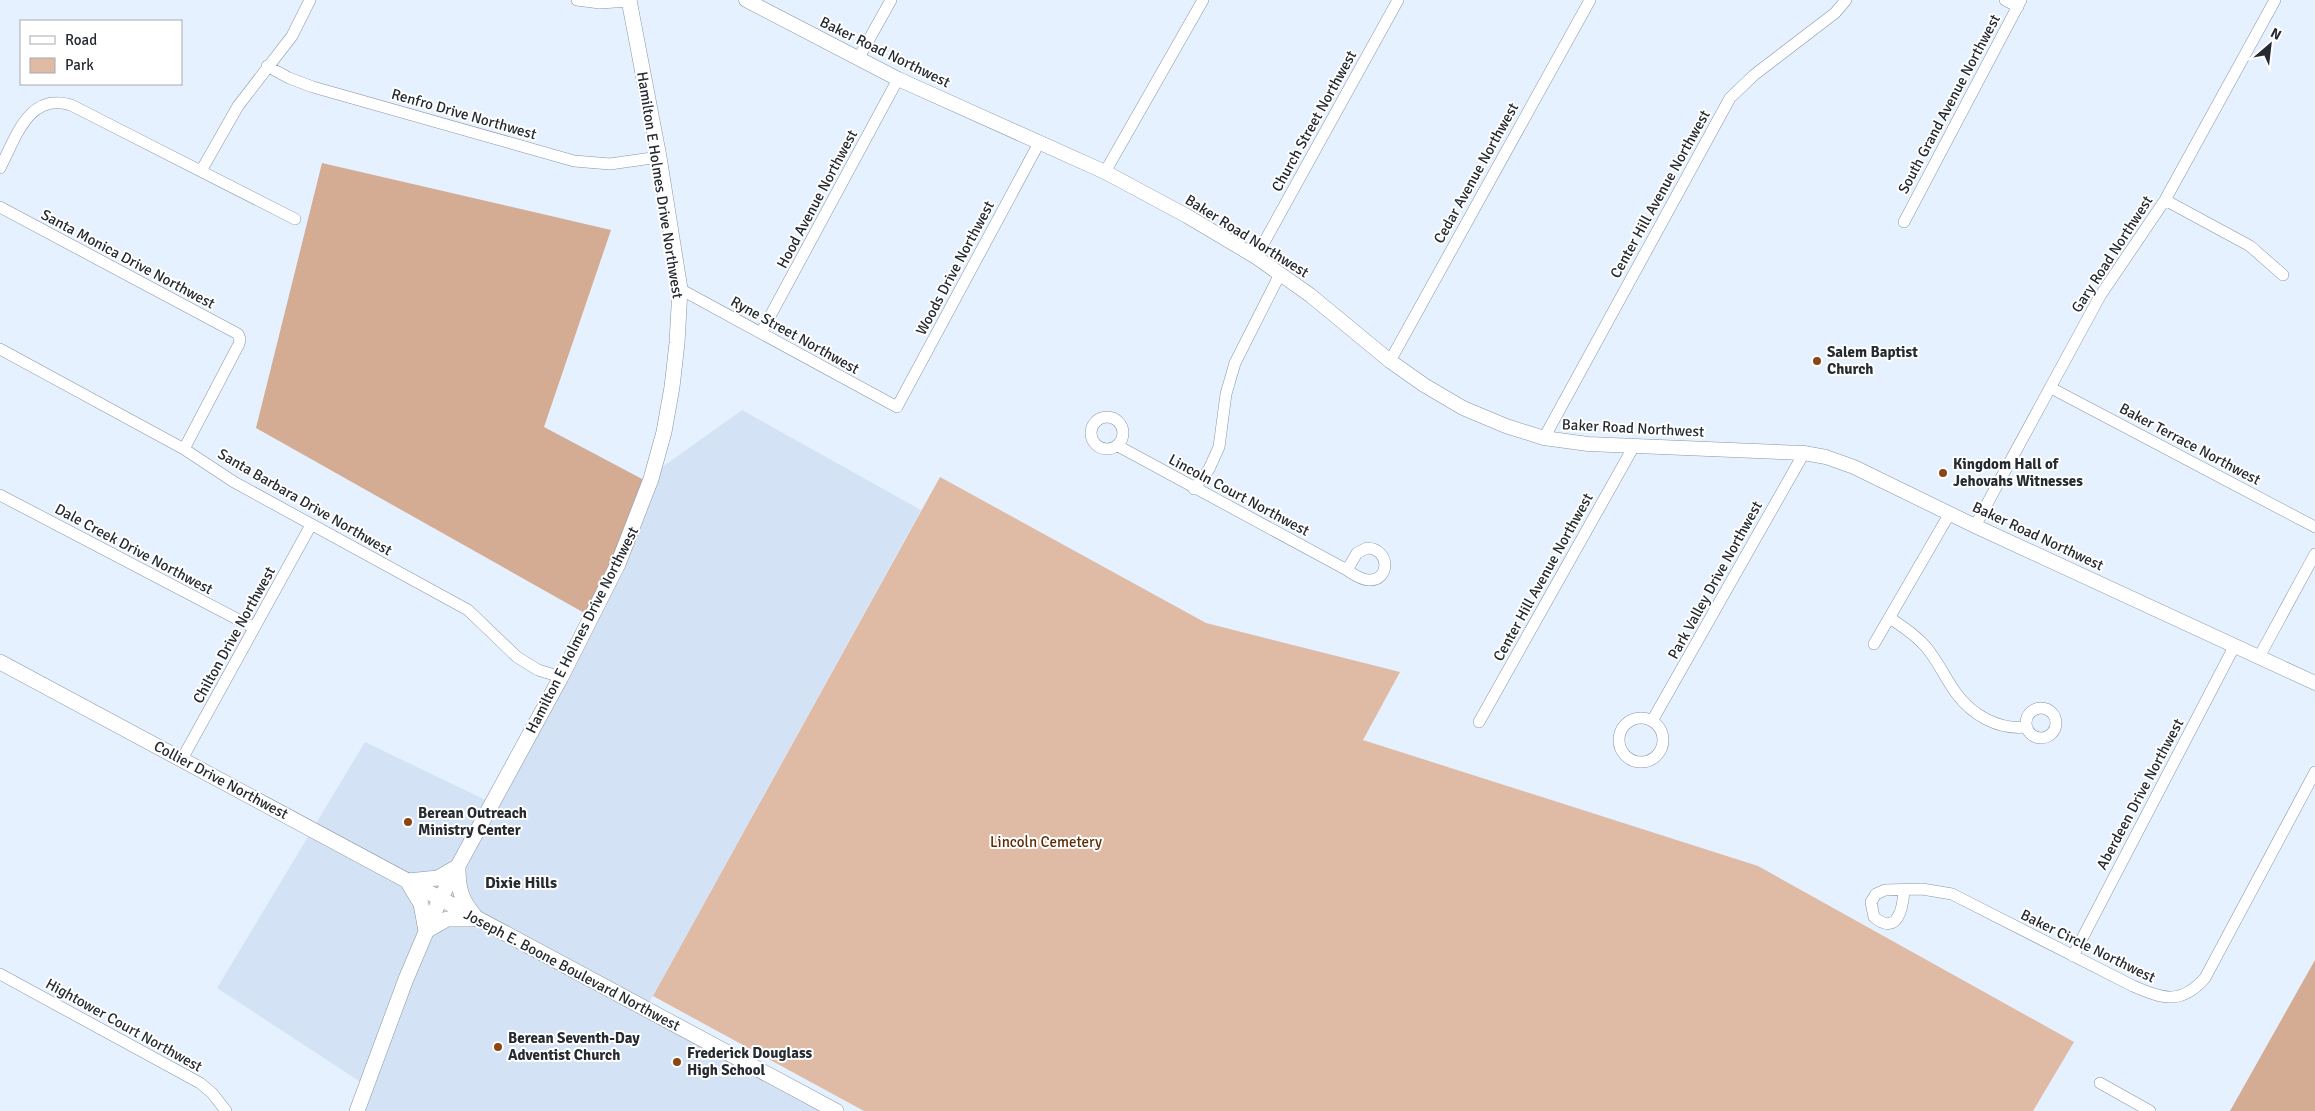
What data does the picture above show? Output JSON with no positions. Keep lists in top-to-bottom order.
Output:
{
  "streets": {
    "main road": ["Hamilton E Holmes Drive Northwest", "Collier Drive Northwest", "Joseph E. Boone Boulevard Northwest"],
    "street": [
      "Baker Road Northwest",
      "South Grand Avenue Northwest",
      "Renfro Drive Northwest",
      "Church Street Northwest",
      "Cedar Avenue Northwest",
      "Center Hill Avenue Northwest",
      "Hood Avenue Northwest",
      "Gary Road Northwest",
      "Santa Monica Drive Northwest",
      "Woods Drive Northwest",
      "Ryne Street Northwest",
      "Baker Terrace Northwest",
      "Lincoln Court Northwest",
      "Santa Barbara Drive Northwest",
      "Dale Creek Drive Northwest",
      "Park Valley Drive Northwest",
      "Chilton Drive Northwest",
      "Aberdeen Drive Northwest",
      "Baker Circle Northwest",
      "Hightower Court Northwest"
    ]
  },
  "crossings": [
    ["Baker Road Northwest", "Church Street Northwest"],
    ["Baker Road Northwest", "Cedar Avenue Northwest"],
    ["Baker Road Northwest", "Center Hill Avenue Northwest"],
    ["Baker Road Northwest", "Hood Avenue Northwest"],
    ["Baker Road Northwest", "Gary Road Northwest"],
    ["Baker Road Northwest", "Woods Drive Northwest"],
    ["Baker Road Northwest", "Park Valley Drive Northwest"],
    ["Baker Road Northwest", "Aberdeen Drive Northwest"],
    ["Renfro Drive Northwest", "Hamilton E Holmes Drive Northwest"],
    ["Hamilton E Holmes Drive Northwest", "Ryne Street Northwest"],
    ["Hamilton E Holmes Drive Northwest", "Santa Barbara Drive Northwest"],
    ["Hamilton E Holmes Drive Northwest", "Collier Drive Northwest"],
    ["Hamilton E Holmes Drive Northwest", "Joseph E. Boone Boulevard Northwest"],
    ["Hood Avenue Northwest", "Ryne Street Northwest"],
    ["Gary Road Northwest", "Baker Terrace Northwest"],
    ["Santa Monica Drive Northwest", "Santa Barbara Drive Northwest"],
    ["Woods Drive Northwest", "Ryne Street Northwest"],
    ["Santa Barbara Drive Northwest", "Chilton Drive Northwest"],
    ["Dale Creek Drive Northwest", "Chilton Drive Northwest"],
    ["Chilton Drive Northwest", "Collier Drive Northwest"],
    ["Collier Drive Northwest", "Joseph E. Boone Boulevard Northwest"],
    ["Aberdeen Drive Northwest", "Baker Circle Northwest"]
  ],
  "districts": ["Dixie Hills"],
  "parks": ["Lincoln Cemetery"],
  "places": [
    "Salem Baptist Church",
    "Kingdom Hall of Jehovahs Witnesses",
    "Berean Outreach Ministry Center",
    "Berean Seventh-Day Adventist Church",
    "Frederick Douglass High School"
  ],
  "legend": ["Road", "Park"],
  "north": "top right"
}
